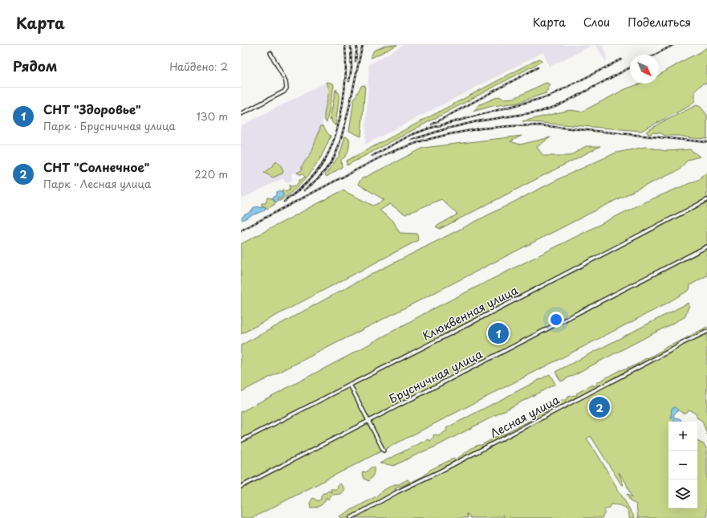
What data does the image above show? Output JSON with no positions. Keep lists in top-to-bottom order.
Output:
{
  "streets": {
    "street": ["Клюквенная улица", "Брусничная улица", "Лесная улица"]
  },
  "north": "bottom right",
  "page": {
    "header": "Карта",
    "nav": ["Карта", "Слои", "Поделиться"],
    "heading": ["Рядом", "Найдено: 2"],
    "list": [
      {
        "mark": "1",
        "name": "СНТ \"Здоровье\"",
        "note": "Парк · Брусничная улица",
        "value": "130 m"
      },
      {
        "mark": "2",
        "name": "СНТ \"Солнечное\"",
        "note": "Парк · Лесная улица",
        "value": "220 m"
      }
    ],
    "pins": ["1", "2"],
    "map_buttons": ["+", "−"]
  }
}
